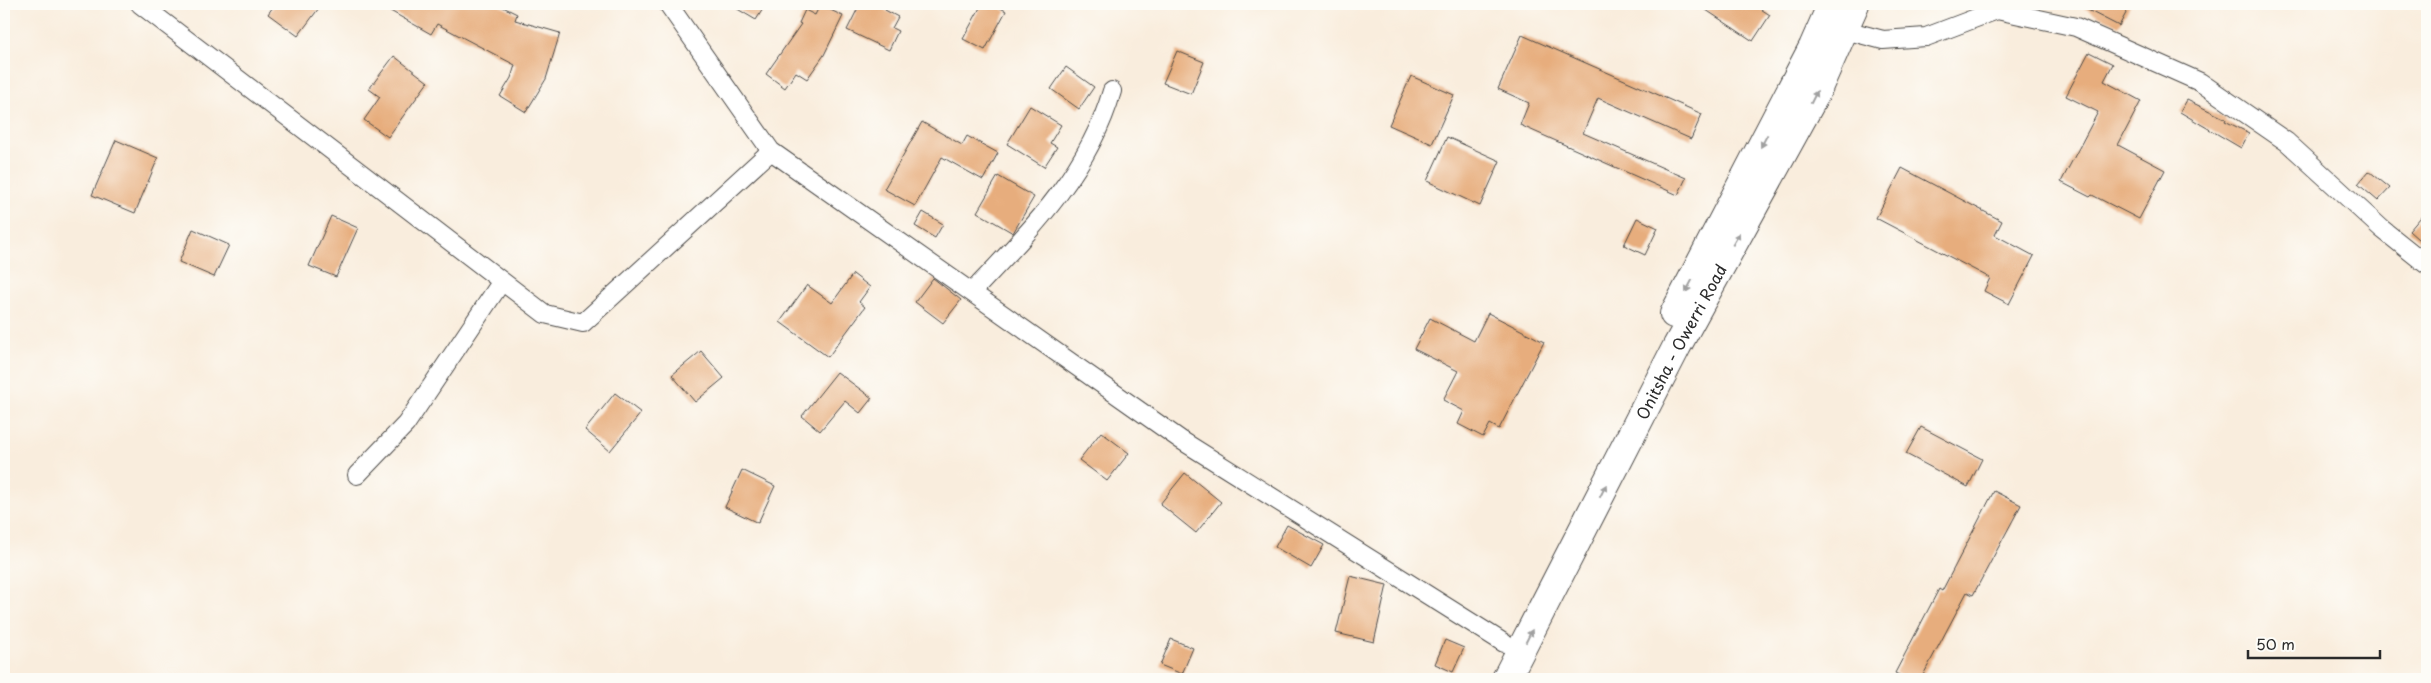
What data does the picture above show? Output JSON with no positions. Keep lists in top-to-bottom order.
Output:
{
  "streets": {
    "highway": ["Onitsha - Owerri Road"]
  },
  "scale_bar": "50 m"
}
